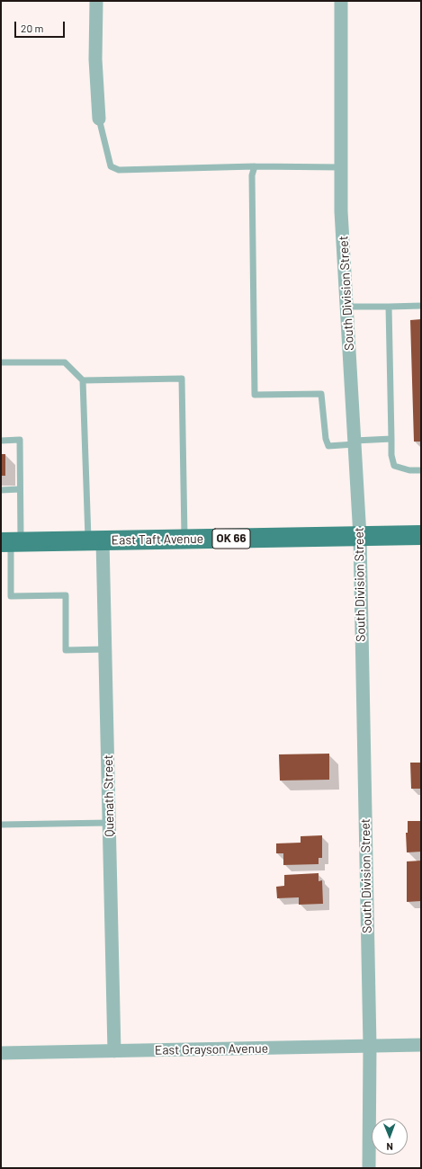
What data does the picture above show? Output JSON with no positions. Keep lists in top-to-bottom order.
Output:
{
  "streets": {
    "main road": ["OK 66", "East Taft Avenue"],
    "street": ["South Division Street", "Quenath Street", "East Grayson Avenue"]
  },
  "crossings": [
    ["South Division Street", "East Taft Avenue"],
    ["South Division Street", "East Grayson Avenue"],
    ["East Taft Avenue", "Quenath Street"],
    ["Quenath Street", "East Grayson Avenue"]
  ],
  "scale_bar": "20 m",
  "north": "bottom"
}
